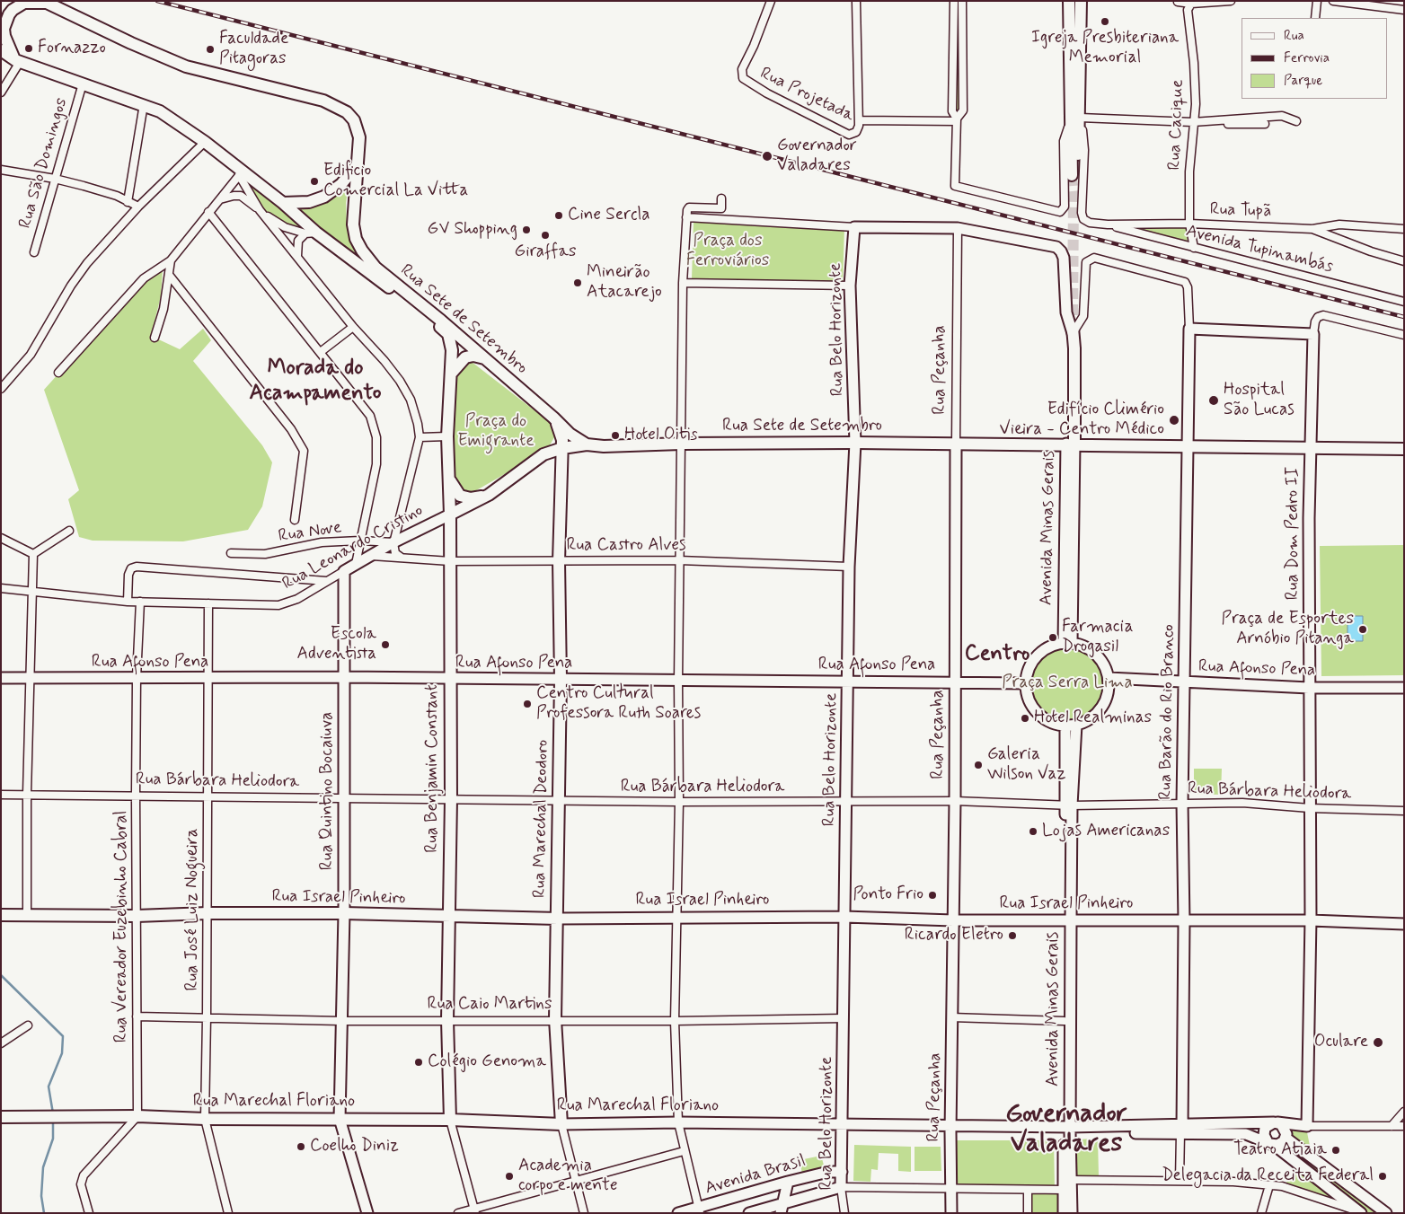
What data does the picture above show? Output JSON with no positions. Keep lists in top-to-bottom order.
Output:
{
  "streets": {
    "main road": [
      "Rua Sete de Setembro",
      "Avenida Minas Gerais",
      "Rua Leonardo Cristino",
      "Rua Benjamin Constant",
      "Rua Marechal Deodoro",
      "Rua Israel Pinheiro",
      "Rua Marechal Floriano"
    ],
    "street": [
      "Rua Projetada",
      "Rua Cacique",
      "Rua São Domingos",
      "Rua Tupã",
      "Avenida Tupinambás",
      "Rua Belo Horizonte",
      "Rua Peçanha",
      "Rua Nove",
      "Rua Dom Pedro II",
      "Rua Castro Alves",
      "Rua Afonso Pena",
      "Rua Barão do Rio Branco",
      "Rua Bárbara Heliodora",
      "Rua Quintino Bocaiuva",
      "Rua José Luiz Nogueira",
      "Rua Vereador Euzebinho Cabral",
      "Rua Caio Martins",
      "Avenida Brasil"
    ]
  },
  "crossings": [
    ["Rua Cacique", "Rua Tupã"],
    ["Rua Cacique", "Avenida Tupinambás"],
    ["Rua São Domingos", "Rua Sete de Setembro"],
    ["Rua Tupã", "Avenida Tupinambás"],
    ["Rua Sete de Setembro", "Rua Belo Horizonte"],
    ["Rua Sete de Setembro", "Rua Peçanha"],
    ["Rua Sete de Setembro", "Avenida Minas Gerais"],
    ["Rua Sete de Setembro", "Rua Dom Pedro II"],
    ["Rua Sete de Setembro", "Rua Barão do Rio Branco"],
    ["Rua Sete de Setembro", "Rua Benjamin Constant"],
    ["Rua Belo Horizonte", "Rua Castro Alves"],
    ["Rua Belo Horizonte", "Rua Afonso Pena"],
    ["Rua Belo Horizonte", "Rua Bárbara Heliodora"],
    ["Rua Belo Horizonte", "Rua Israel Pinheiro"],
    ["Rua Belo Horizonte", "Rua Caio Martins"],
    ["Rua Belo Horizonte", "Rua Marechal Floriano"],
    ["Rua Belo Horizonte", "Avenida Brasil"],
    ["Rua Peçanha", "Avenida Minas Gerais"],
    ["Rua Peçanha", "Rua Afonso Pena"],
    ["Rua Peçanha", "Rua Bárbara Heliodora"],
    ["Rua Peçanha", "Rua Israel Pinheiro"],
    ["Rua Peçanha", "Rua Marechal Floriano"],
    ["Avenida Minas Gerais", "Rua Afonso Pena"],
    ["Avenida Minas Gerais", "Rua Barão do Rio Branco"],
    ["Avenida Minas Gerais", "Rua Bárbara Heliodora"],
    ["Avenida Minas Gerais", "Rua Israel Pinheiro"],
    ["Avenida Minas Gerais", "Rua Marechal Floriano"],
    ["Rua Nove", "Rua Leonardo Cristino"],
    ["Rua Dom Pedro II", "Rua Afonso Pena"],
    ["Rua Dom Pedro II", "Rua Bárbara Heliodora"],
    ["Rua Dom Pedro II", "Rua Israel Pinheiro"],
    ["Rua Dom Pedro II", "Rua Marechal Floriano"],
    ["Rua Castro Alves", "Rua Leonardo Cristino"],
    ["Rua Castro Alves", "Rua Benjamin Constant"],
    ["Rua Castro Alves", "Rua Marechal Deodoro"],
    ["Rua Leonardo Cristino", "Rua Benjamin Constant"],
    ["Rua Leonardo Cristino", "Rua Quintino Bocaiuva"],
    ["Rua Leonardo Cristino", "Rua Marechal Deodoro"],
    ["Rua Leonardo Cristino", "Rua José Luiz Nogueira"],
    ["Rua Leonardo Cristino", "Rua Vereador Euzebinho Cabral"],
    ["Rua Afonso Pena", "Rua Barão do Rio Branco"],
    ["Rua Afonso Pena", "Rua Benjamin Constant"],
    ["Rua Afonso Pena", "Rua Quintino Bocaiuva"],
    ["Rua Afonso Pena", "Rua Marechal Deodoro"],
    ["Rua Afonso Pena", "Rua José Luiz Nogueira"],
    ["Rua Afonso Pena", "Rua Vereador Euzebinho Cabral"],
    ["Rua Barão do Rio Branco", "Rua Bárbara Heliodora"],
    ["Rua Barão do Rio Branco", "Rua Israel Pinheiro"],
    ["Rua Barão do Rio Branco", "Rua Marechal Floriano"],
    ["Rua Benjamin Constant", "Rua Bárbara Heliodora"],
    ["Rua Benjamin Constant", "Rua Israel Pinheiro"],
    ["Rua Benjamin Constant", "Rua Caio Martins"],
    ["Rua Benjamin Constant", "Rua Marechal Floriano"],
    ["Rua Bárbara Heliodora", "Rua Quintino Bocaiuva"],
    ["Rua Bárbara Heliodora", "Rua Marechal Deodoro"],
    ["Rua Bárbara Heliodora", "Rua José Luiz Nogueira"],
    ["Rua Bárbara Heliodora", "Rua Vereador Euzebinho Cabral"],
    ["Rua Quintino Bocaiuva", "Rua Israel Pinheiro"],
    ["Rua Quintino Bocaiuva", "Rua Caio Martins"],
    ["Rua Quintino Bocaiuva", "Rua Marechal Floriano"],
    ["Rua Marechal Deodoro", "Rua Israel Pinheiro"],
    ["Rua Marechal Deodoro", "Rua Caio Martins"],
    ["Rua Marechal Deodoro", "Rua Marechal Floriano"],
    ["Rua Israel Pinheiro", "Rua José Luiz Nogueira"],
    ["Rua Israel Pinheiro", "Rua Vereador Euzebinho Cabral"],
    ["Rua José Luiz Nogueira", "Rua Caio Martins"],
    ["Rua José Luiz Nogueira", "Rua Marechal Floriano"],
    ["Rua Vereador Euzebinho Cabral", "Rua Caio Martins"],
    ["Rua Vereador Euzebinho Cabral", "Rua Marechal Floriano"]
  ],
  "districts": ["Morada do Acampamento", "Centro", "Governador Valadares"],
  "parks": ["Praça dos Ferroviários", "Praça do Emigrante", "Praça Serra Lima"],
  "places": [
    "Igreja Presbiteriana Memorial",
    "Fornazzo",
    "Faculdade Pitagoras",
    "Governador Valadares",
    "Edificio Comercial La Vitta",
    "Cine Sercla",
    "GV Shopping",
    "Giraffas",
    "Mineirão Atacarejo",
    "Hospital São Lucas",
    "Edifício Climério Vieira - Centro Médico",
    "Hotel Oitis",
    "Praça de Esportes Arnóbio Pitanga",
    "Farmacia Drogasil",
    "Escola Adventista",
    "Centro Cultural Professora Ruth Soares",
    "Hotel Realminas",
    "Galeria Wilson Vaz",
    "Lojas Americanas",
    "Ponto Frio",
    "Ricardo Eletro",
    "Oculare",
    "Colégio Genoma",
    "Coelho Diniz",
    "Teatro Atiaia",
    "Academia corpo e mente",
    "Delegacia da Receita Federal"
  ],
  "legend": ["Rua", "Ferrovia", "Parque"]
}
